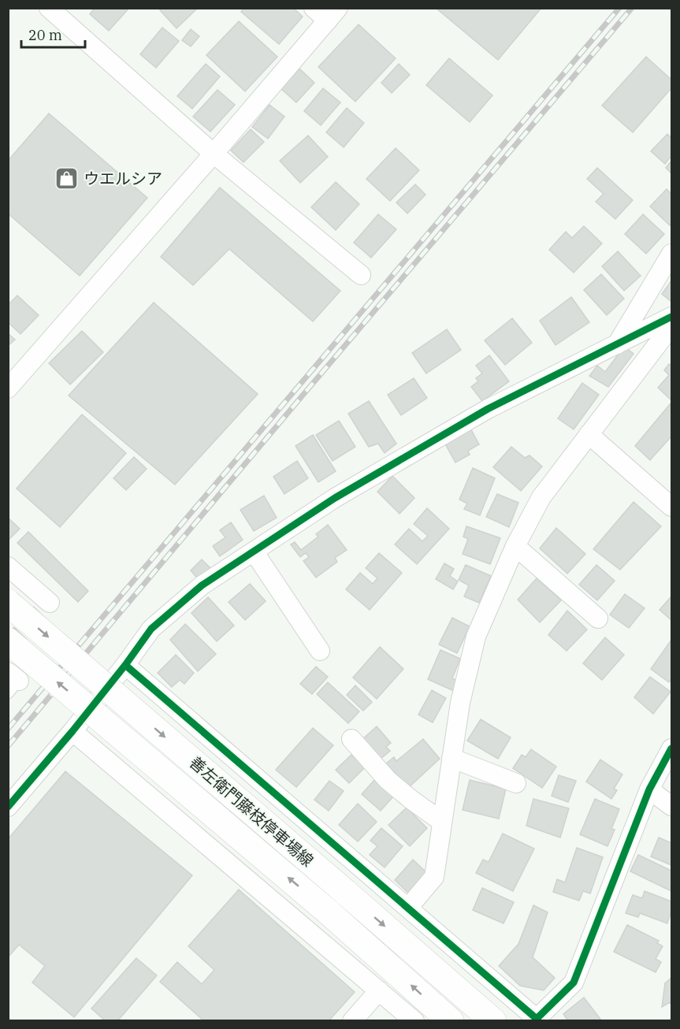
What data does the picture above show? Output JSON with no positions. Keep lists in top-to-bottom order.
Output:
{
  "streets": {
    "main road": ["善左衛門藤枝停車場線"]
  },
  "places": {
    "shop": ["ウエルシア"]
  },
  "scale_bar": "20 m"
}
